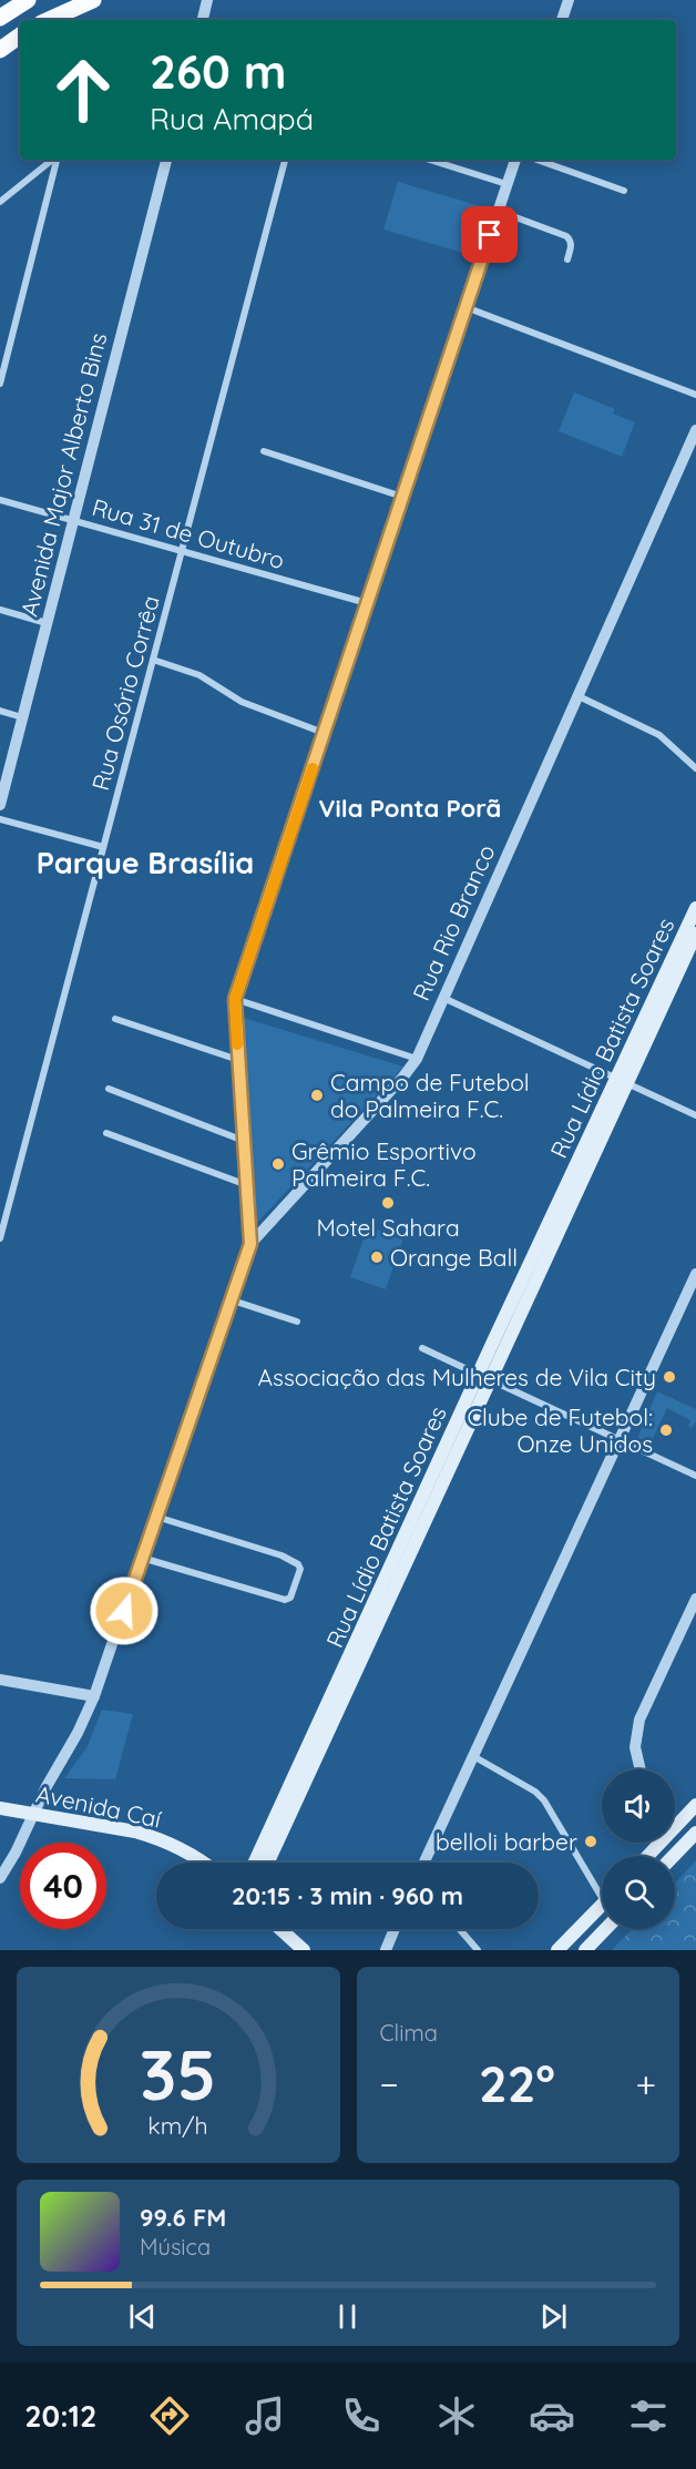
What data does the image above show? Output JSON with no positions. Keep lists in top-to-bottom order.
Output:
{
  "streets": {
    "main road": ["Rua Lídio Batista Soares", "Avenida Caí"],
    "street": [
      "Avenida Major Alberto Bins",
      "Rua 31 de Outubro",
      "Rua Osório Corrêa",
      "Rua Rio Branco"
    ]
  },
  "crossings": [
    ["Avenida Major Alberto Bins", "Rua 31 de Outubro"],
    ["Rua 31 de Outubro", "Rua Osório Corrêa"]
  ],
  "districts": ["Vila Ponta Porã", "Parque Brasília"],
  "places": [
    "Campo de Futebol do Palmeira F.C.",
    "Grêmio Esportivo Palmeira F.C.",
    "Motel Sahara",
    "Orange Ball",
    "Associação das Mulheres de Vila City",
    "Clube de Futebol: Onze Unidos",
    "belloli barber"
  ],
  "page": {
    "turn": ["260 m", "Rua Amapá"],
    "limit": "40",
    "trip": "20:15 · 3 min · 960 m",
    "tile": "Clima",
    "heat": ["−", "22°", "+"],
    "song": ["99.6 FM", "Música"],
    "tabs": "20:12",
    "gauge": ["35", "km/h"]
  }
}
